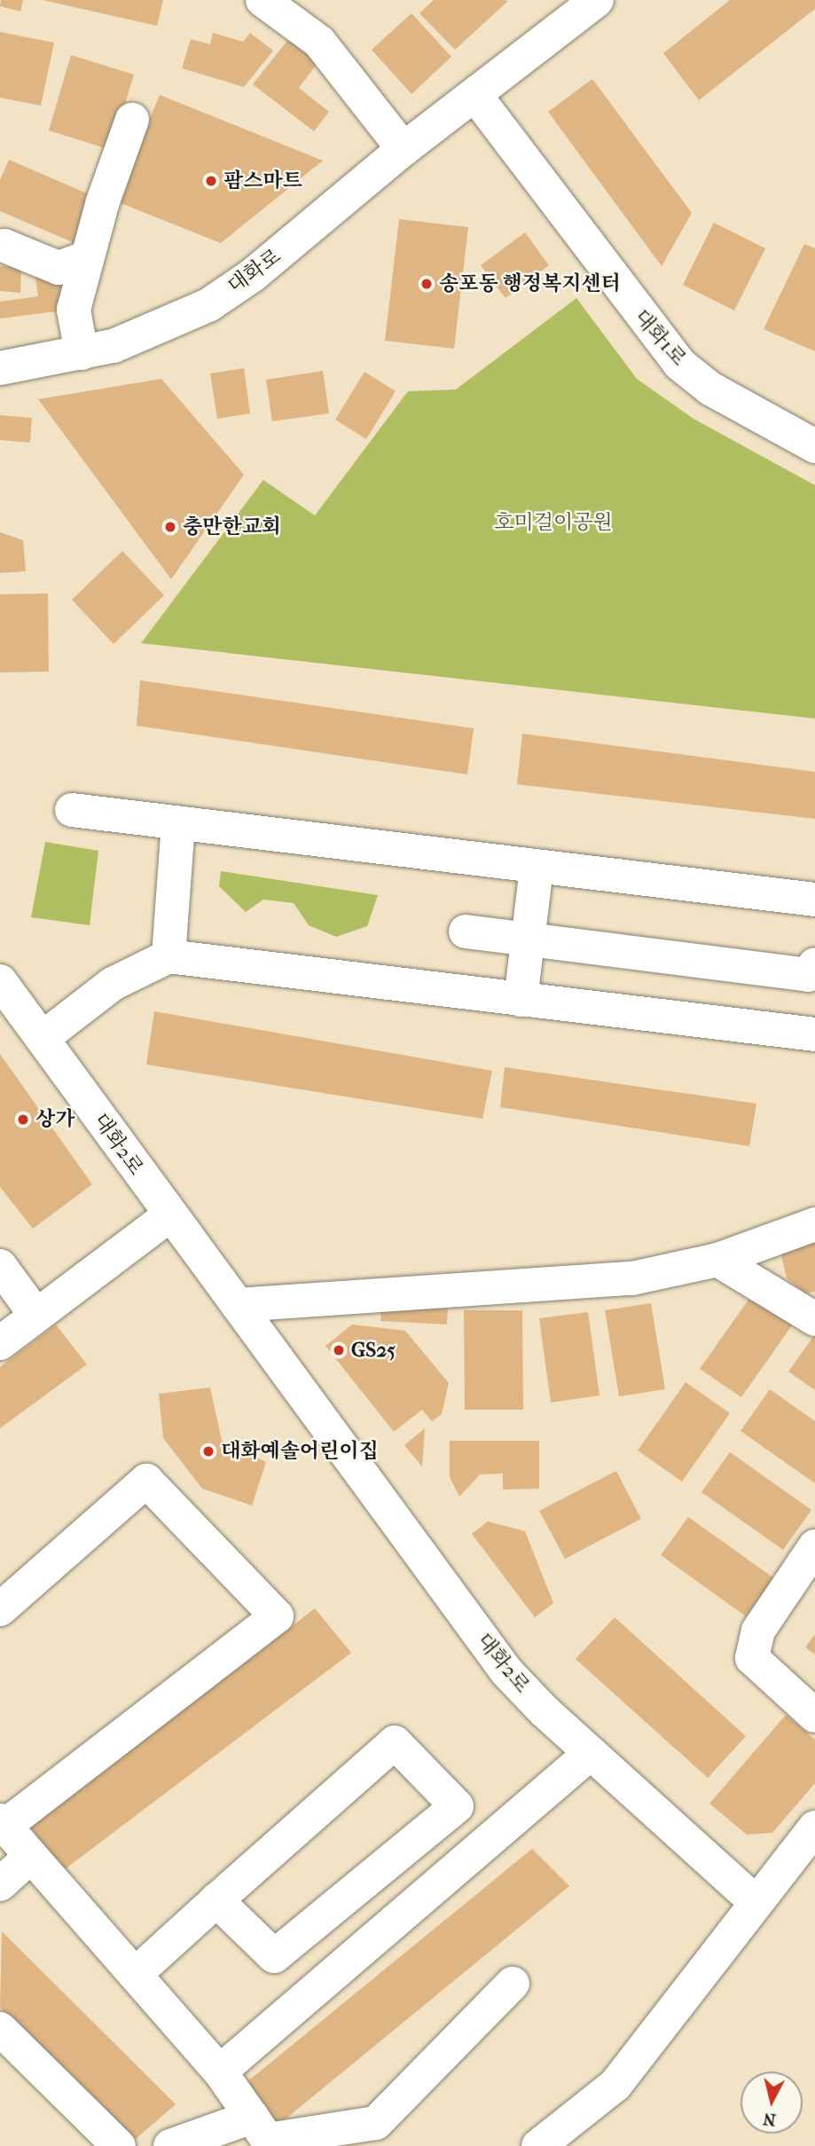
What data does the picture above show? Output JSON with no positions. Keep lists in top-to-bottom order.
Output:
{
  "streets": {
    "street": ["대화로", "대화1로", "대화2로"]
  },
  "crossings": [
    ["대화로", "대화1로"]
  ],
  "parks": ["호미걸이공원"],
  "places": [
    "팜스마트",
    "송포동 행정복지센터",
    "충만한교회",
    "상가",
    "GS25",
    "대화예솔어린이집"
  ],
  "north": "bottom"
}
